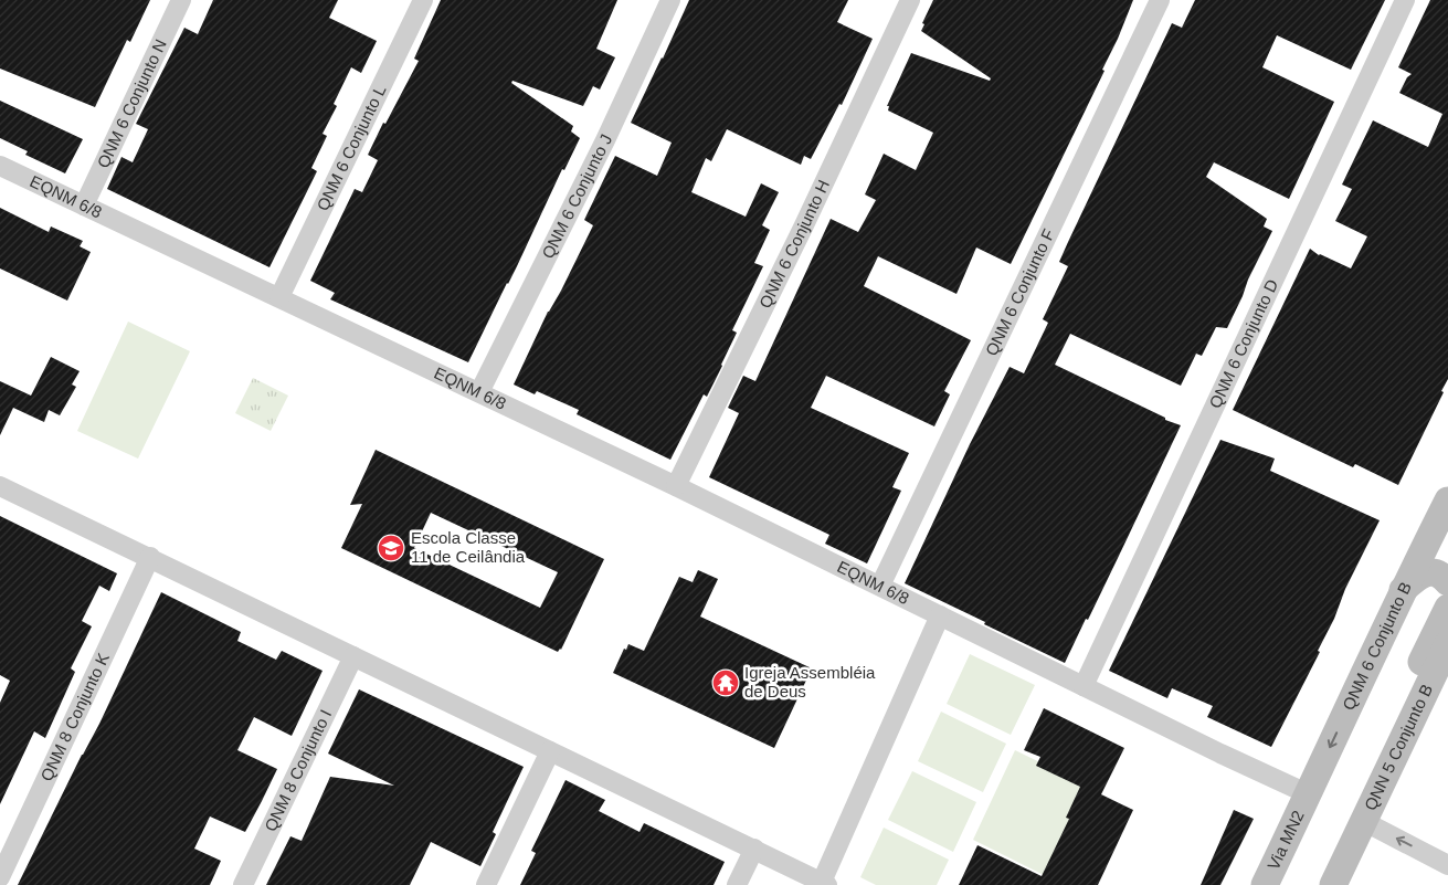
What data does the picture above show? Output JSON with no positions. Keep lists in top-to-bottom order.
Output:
{
  "streets": {
    "main road": ["QNM 6 Conjunto B", "QNN 5 Conjunto B", "Via MN2"],
    "street": [
      "QNM 6 Conjunto N",
      "QNM 6 Conjunto L",
      "EQNM 6/8",
      "QNM 6 Conjunto J",
      "QNM 6 Conjunto H",
      "QNM 6 Conjunto F",
      "QNM 6 Conjunto D",
      "QNM 8 Conjunto K",
      "QNM 8 Conjunto I"
    ]
  },
  "crossings": [
    ["QNM 6 Conjunto N", "EQNM 6/8"],
    ["QNM 6 Conjunto L", "EQNM 6/8"],
    ["EQNM 6/8", "QNM 6 Conjunto J"],
    ["EQNM 6/8", "QNM 6 Conjunto H"],
    ["EQNM 6/8", "QNM 6 Conjunto F"],
    ["EQNM 6/8", "QNM 6 Conjunto D"],
    ["EQNM 6/8", "QNM 6 Conjunto B"],
    ["EQNM 6/8", "Via MN2"],
    ["QNM 6 Conjunto B", "Via MN2"]
  ],
  "places": {
    "school or university": ["Escola Classe 11 de Ceilândia"],
    "temple": ["Igreja Assembléia de Deus"]
  }
}
